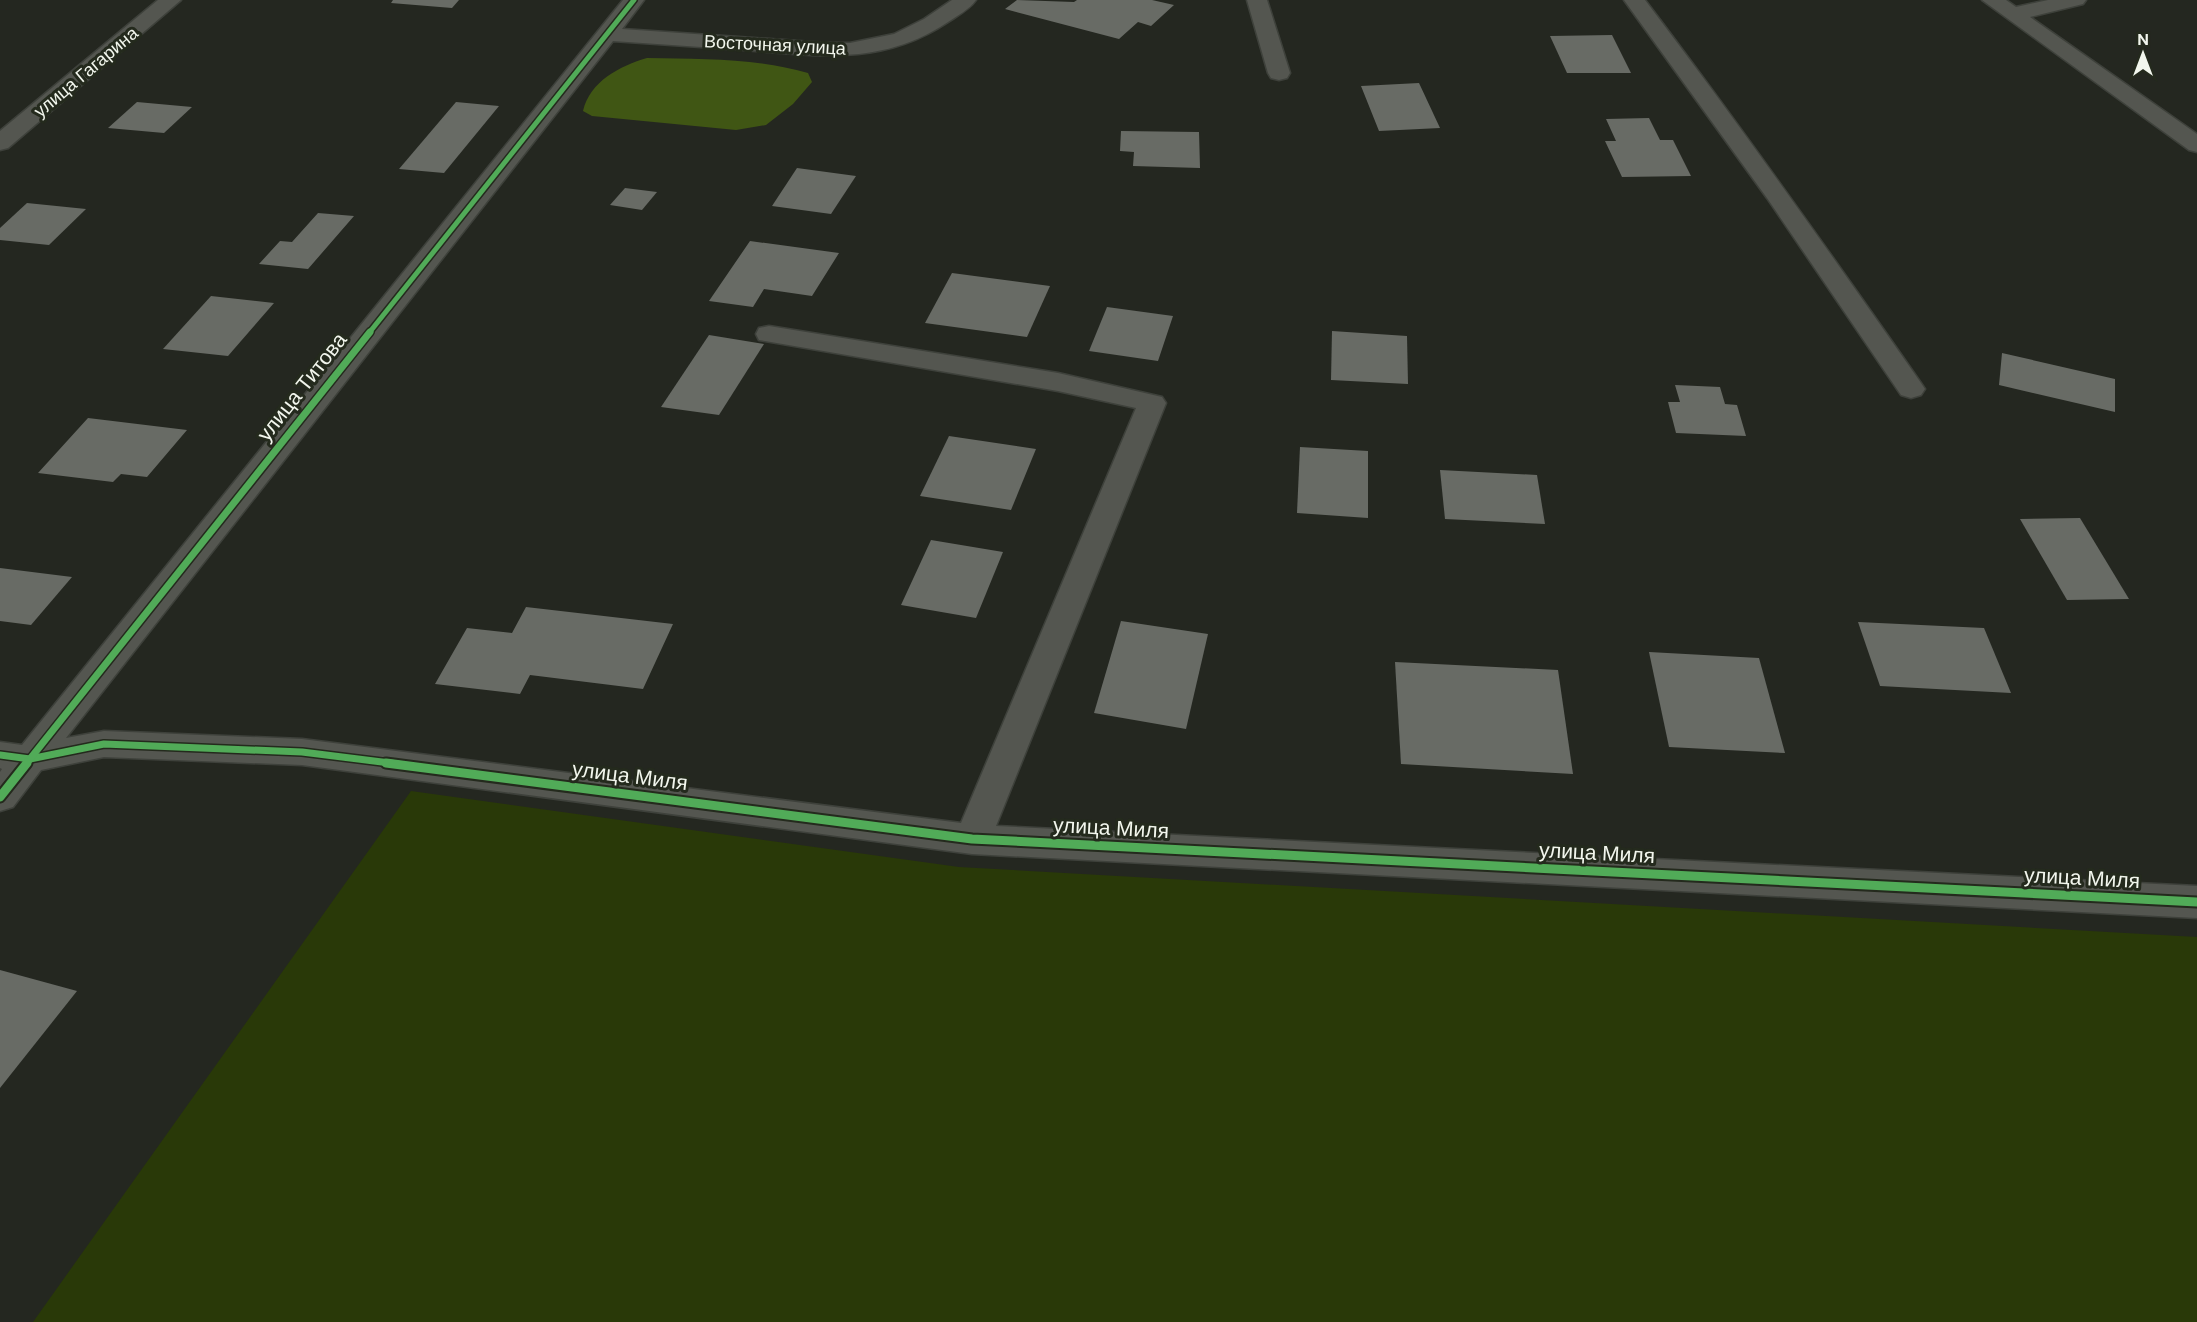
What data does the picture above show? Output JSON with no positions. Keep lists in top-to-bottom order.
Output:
{
  "streets": {
    "street": [
      "Восточная улица",
      "улица Гагарина",
      "улица Титова",
      "улица Миля"
    ]
  },
  "crossings": [
    ["Восточная улица", "улица Титова"],
    ["улица Титова", "улица Миля"]
  ],
  "north": "top"
}
